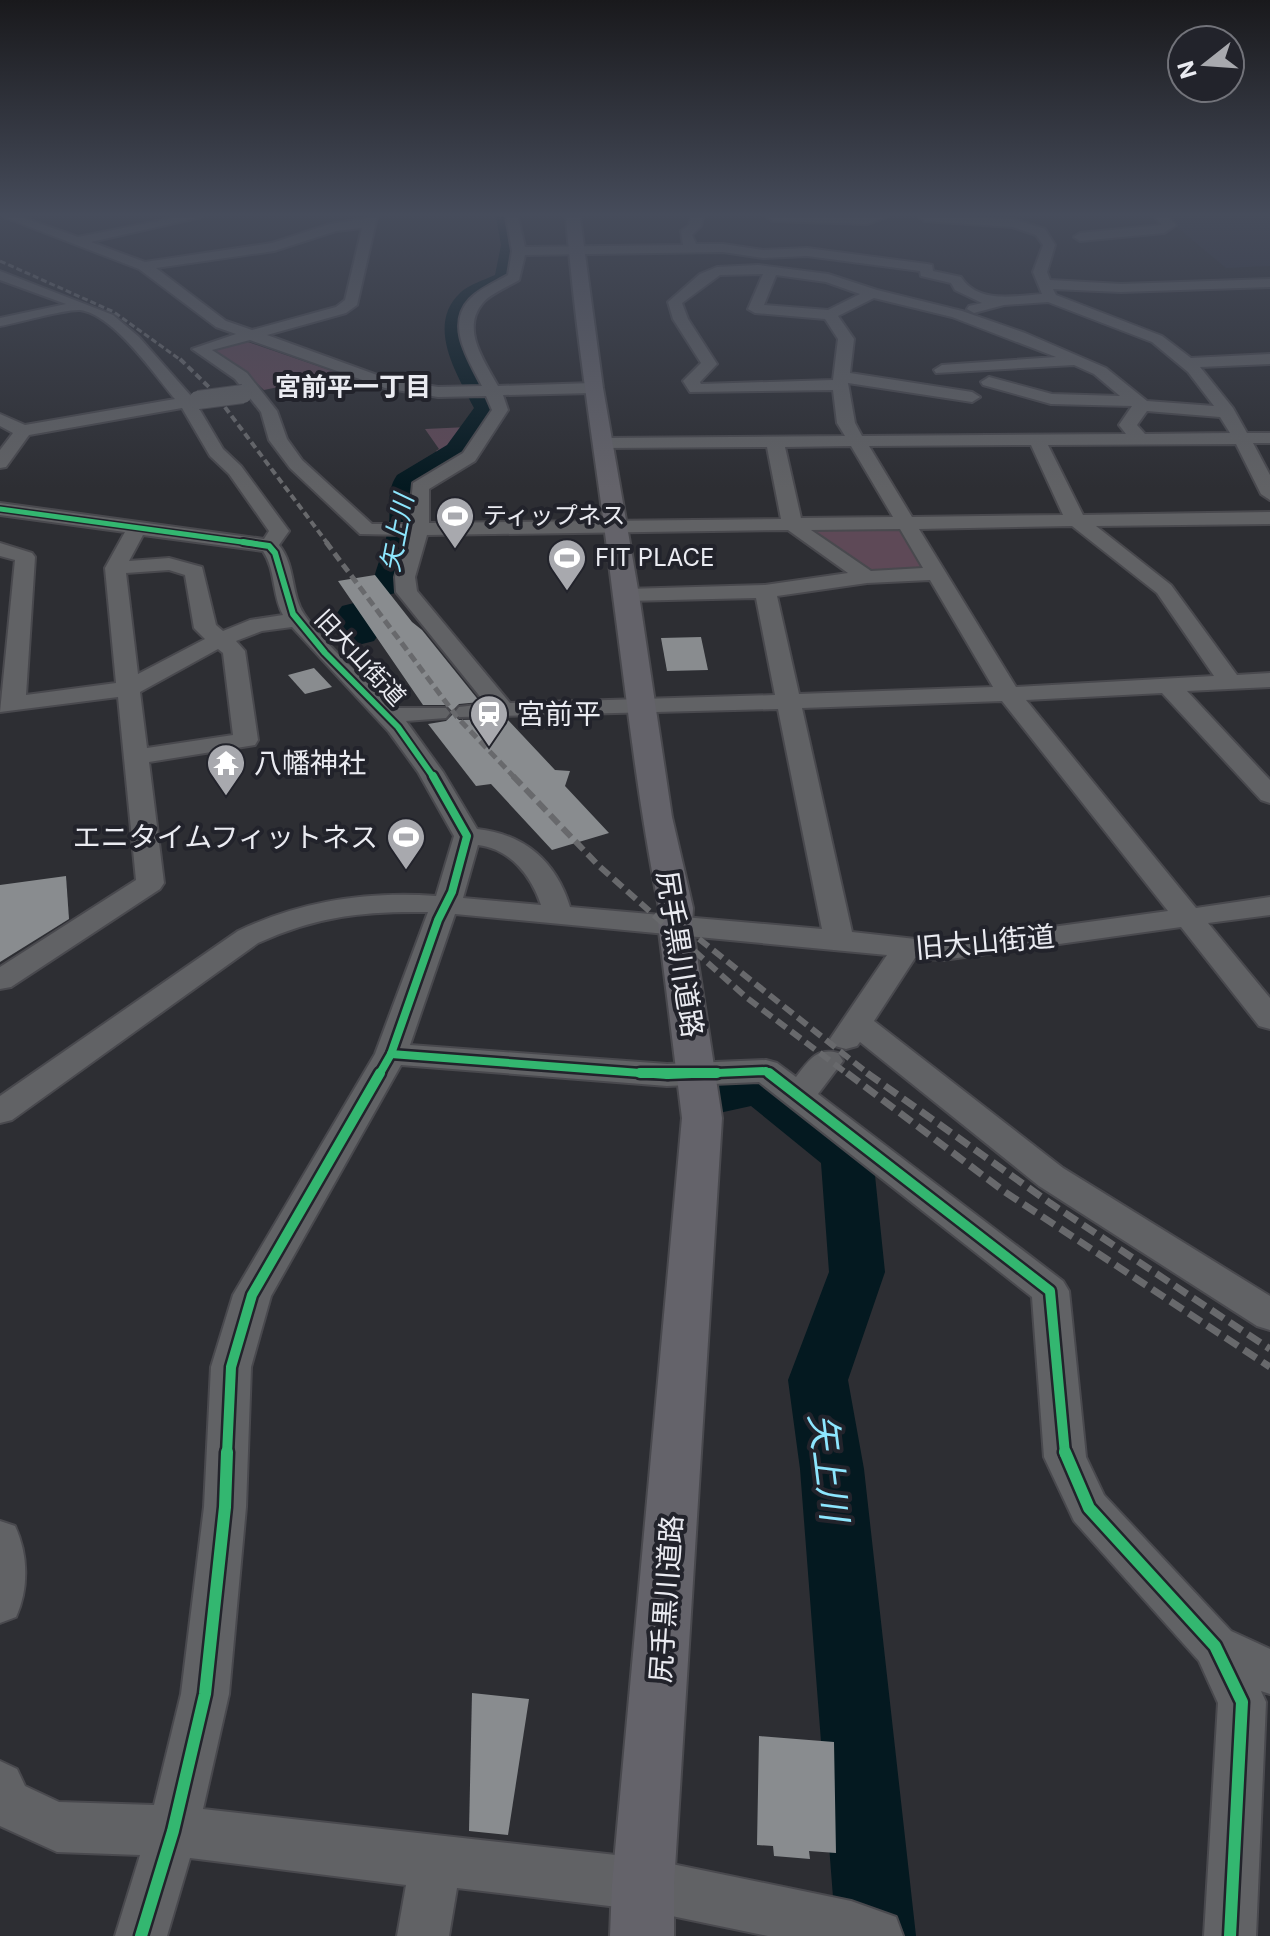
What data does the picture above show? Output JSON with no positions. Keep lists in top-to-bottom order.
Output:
{
  "streets": {
    "main road": ["尻手黒川道路"],
    "street": ["旧大山街道"]
  },
  "crossings": [
    ["旧大山街道", "尻手黒川道路"]
  ],
  "districts": ["宮前平一丁目"],
  "water": ["矢上川"],
  "places": {
    "sports": ["ティップネス", "FIT PLACE", "エニタイムフィットネス"],
    "station": ["宮前平"],
    "temple": ["八幡神社"]
  },
  "north": "left"
}
